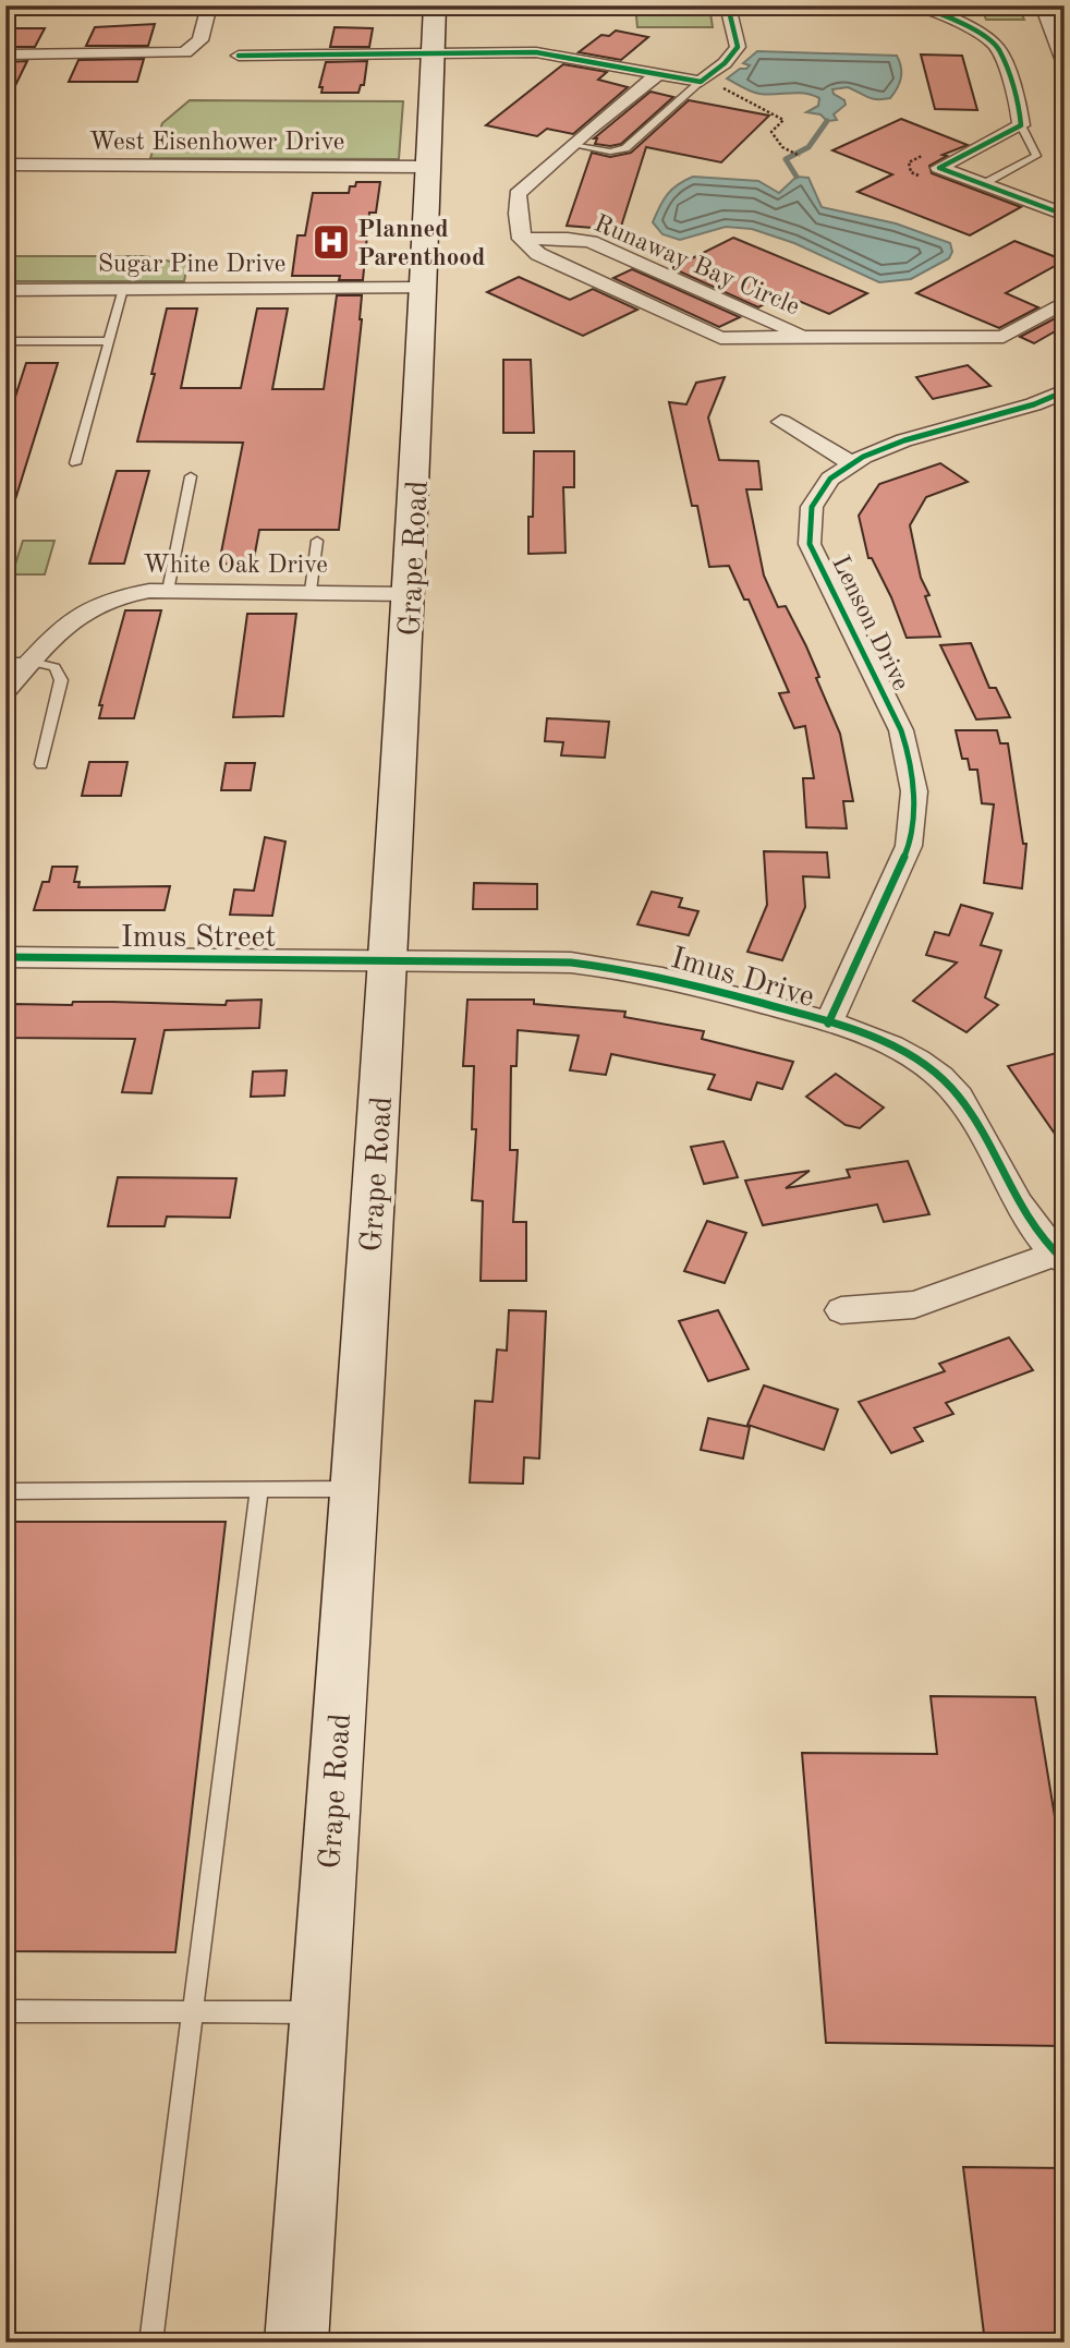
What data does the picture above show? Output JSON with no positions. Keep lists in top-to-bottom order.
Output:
{
  "streets": {
    "main road": ["Grape Road"],
    "street": [
      "West Eisenhower Drive",
      "Sugar Pine Drive",
      "Runaway Bay Circle",
      "White Oak Drive",
      "Lenson Drive",
      "Imus Street",
      "Imus Drive"
    ]
  },
  "crossings": [
    ["West Eisenhower Drive", "Grape Road"],
    ["Sugar Pine Drive", "Grape Road"],
    ["Grape Road", "White Oak Drive"],
    ["Grape Road", "Imus Street"],
    ["Grape Road", "Imus Drive"],
    ["Lenson Drive", "Imus Drive"],
    ["Imus Street", "Imus Drive"]
  ],
  "places": {
    "hospital": ["Planned Parenthood"]
  }
}
